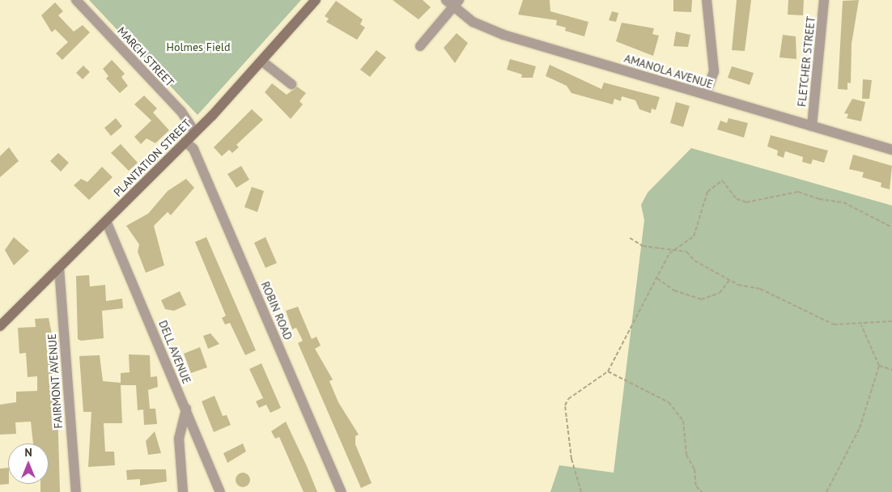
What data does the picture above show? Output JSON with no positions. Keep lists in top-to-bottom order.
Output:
{
  "streets": {
    "street": [
      "MARCH STREET",
      "FLETCHER STREET",
      "AMANOLA AVENUE",
      "PLANTATION STREET",
      "ROBIN ROAD",
      "DELL AVENUE",
      "FAIRMONT AVENUE"
    ]
  },
  "crossings": [
    ["MARCH STREET", "PLANTATION STREET"],
    ["FLETCHER STREET", "AMANOLA AVENUE"],
    ["PLANTATION STREET", "ROBIN ROAD"],
    ["PLANTATION STREET", "DELL AVENUE"],
    ["PLANTATION STREET", "FAIRMONT AVENUE"]
  ],
  "parks": ["Holmes Field"],
  "north": "top"
}
